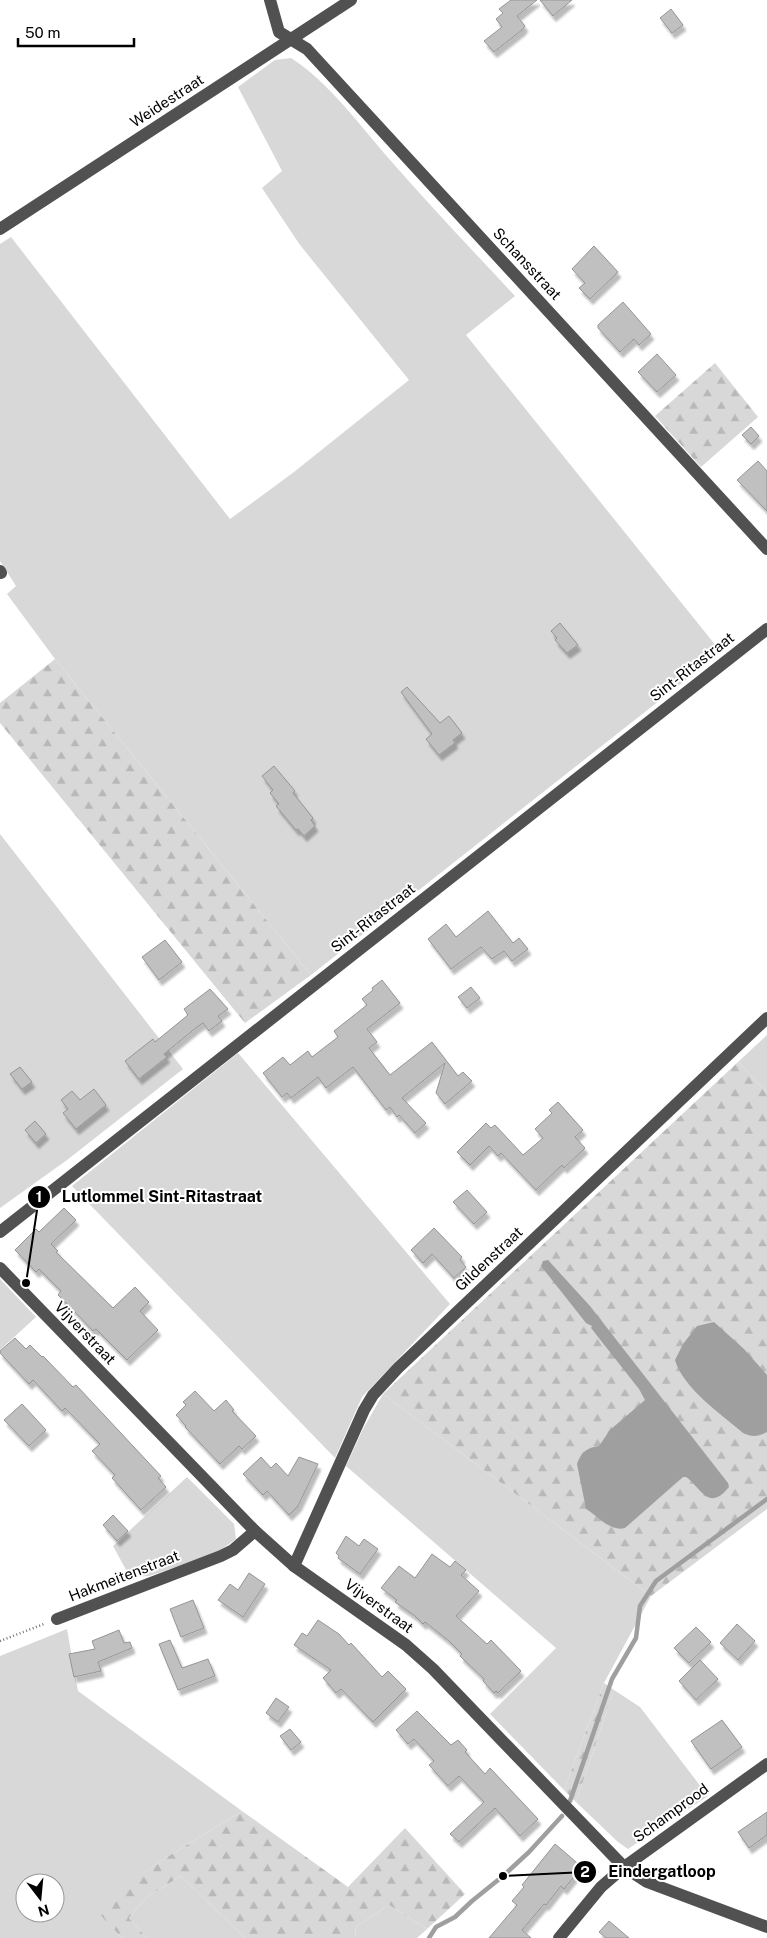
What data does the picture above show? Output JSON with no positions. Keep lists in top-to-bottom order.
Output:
{
  "streets": {
    "street": [
      "Weidestraat",
      "Schansstraat",
      "Sint-Ritastraat",
      "Gildenstraat",
      "Vijverstraat",
      "Hakmeitenstraat",
      "Schamprood"
    ]
  },
  "crossings": [
    ["Weidestraat", "Schansstraat"],
    ["Gildenstraat", "Vijverstraat"],
    ["Vijverstraat", "Hakmeitenstraat"],
    ["Vijverstraat", "Schamprood"]
  ],
  "places": ["Lutlommel Sint-Ritastraat", "Eindergatloop"],
  "scale_bar": "50 m",
  "north": "bottom"
}
